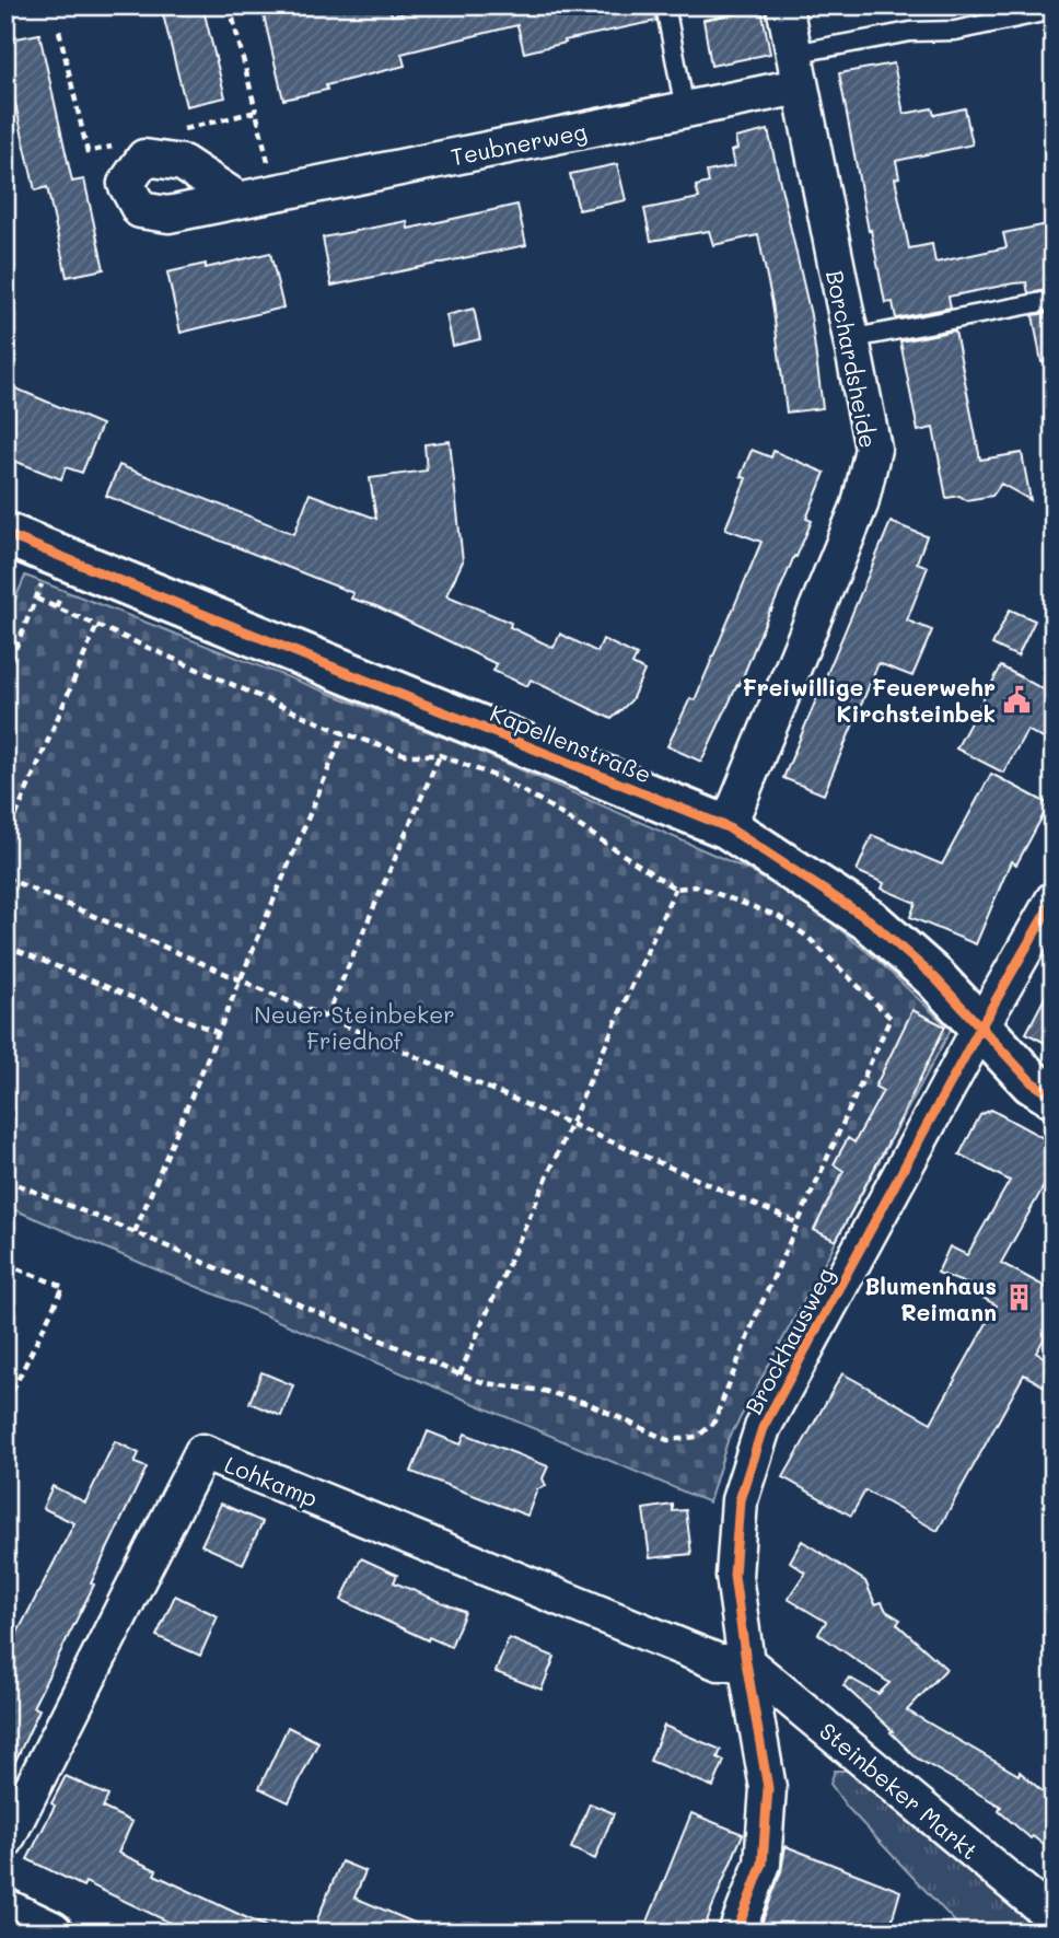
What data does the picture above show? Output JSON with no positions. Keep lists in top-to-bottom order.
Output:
{
  "streets": {
    "street": [
      "Teubnerweg",
      "Borchardsheide",
      "Kapellenstraße",
      "Brockhausweg",
      "Lohkamp",
      "Steinbeker Markt"
    ]
  },
  "crossings": [
    ["Teubnerweg", "Borchardsheide"],
    ["Borchardsheide", "Kapellenstraße"],
    ["Kapellenstraße", "Brockhausweg"],
    ["Brockhausweg", "Lohkamp"],
    ["Brockhausweg", "Steinbeker Markt"],
    ["Lohkamp", "Steinbeker Markt"]
  ],
  "parks": ["Neuer Steinbeker Friedhof"],
  "places": {
    "public building": ["Freiwillige Feuerwehr Kirchsteinbek"],
    "building": ["Blumenhaus Reimann"]
  }
}
